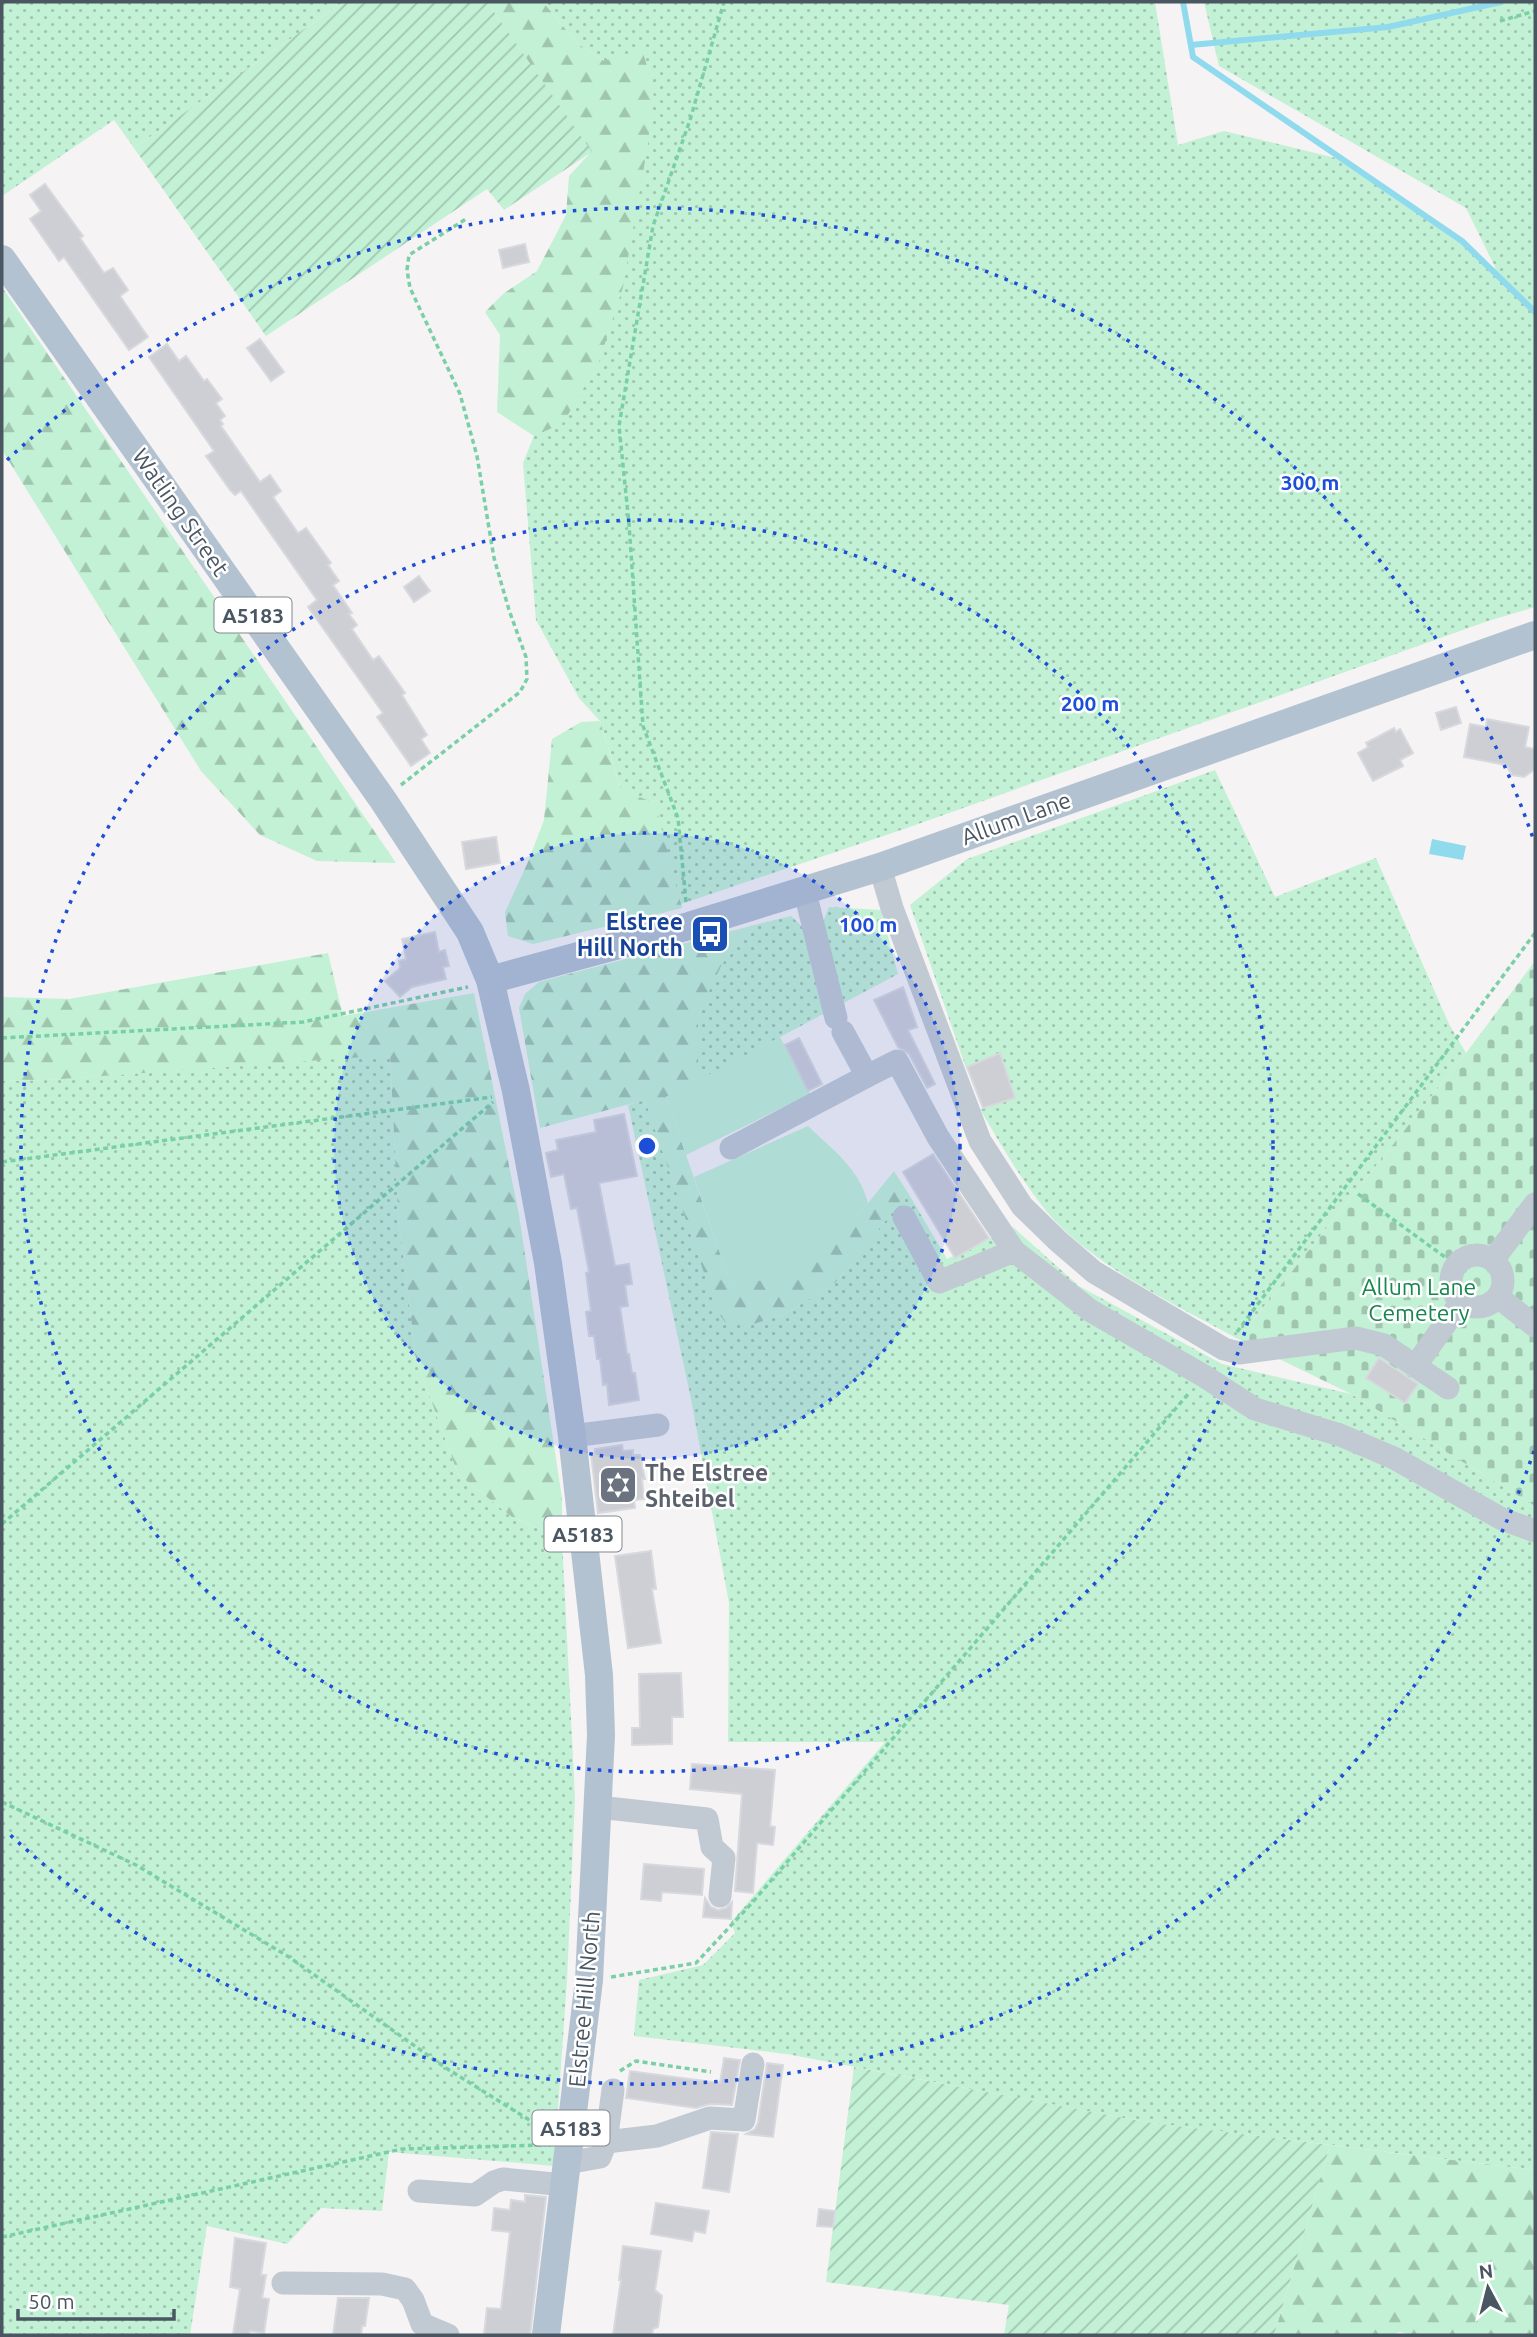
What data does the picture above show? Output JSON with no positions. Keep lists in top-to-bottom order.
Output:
{
  "streets": {
    "main road": [
      "Watling Street",
      "A5183",
      "Allum Lane",
      "Elstree Hill North"
    ]
  },
  "crossings": [
    ["Watling Street", "Allum Lane"],
    ["Watling Street", "Elstree Hill North"],
    ["Allum Lane", "Elstree Hill North"]
  ],
  "parks": ["Allum Lane Cemetery"],
  "places": {
    "bus stop": ["Elstree Hill North"],
    "synagogue": ["The Elstree Shteibel"]
  },
  "scale_bar": "50 m",
  "north": "top",
  "rings": ["300 m", "200 m", "100 m"]
}
